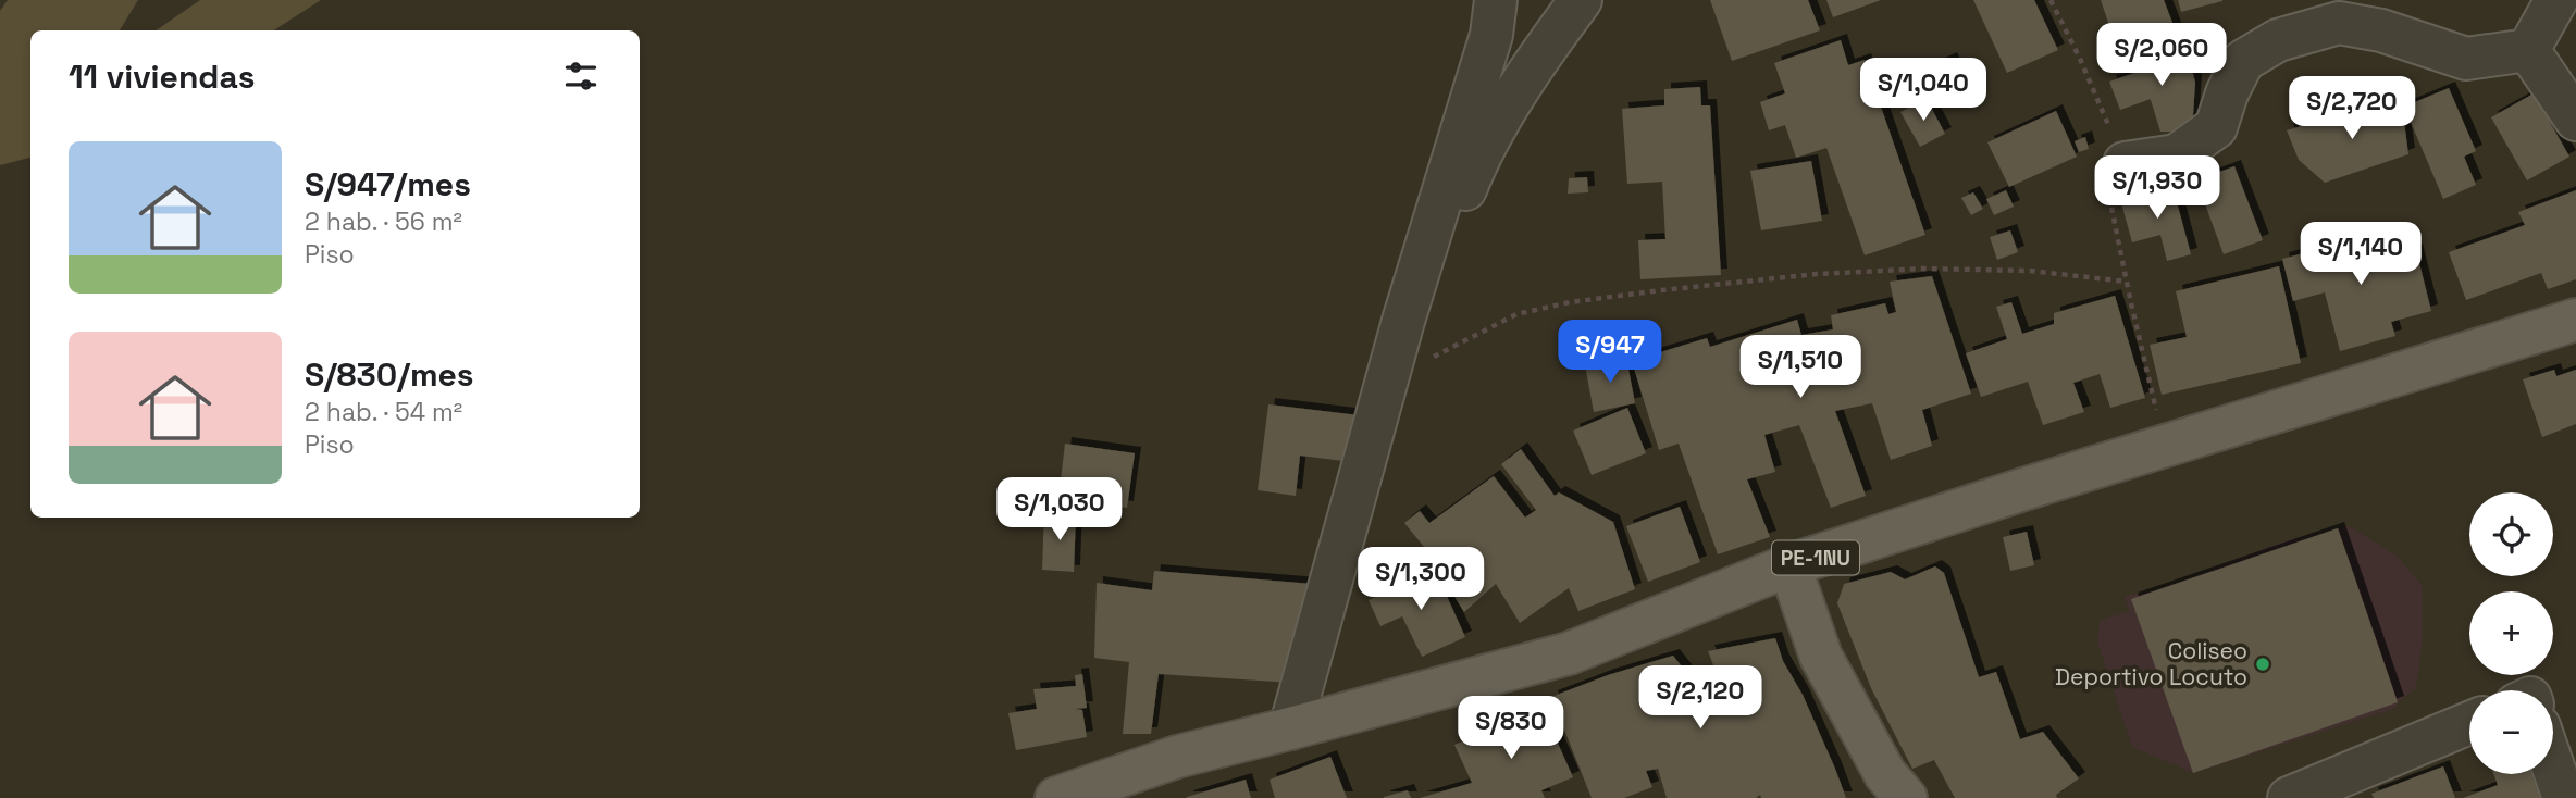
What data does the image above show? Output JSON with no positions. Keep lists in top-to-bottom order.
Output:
{
  "streets": {
    "main road": ["PE-1NU"]
  },
  "places": ["Coliseo Deportivo Locuto"],
  "page": {
    "price": [
      "S/2,060",
      "S/1,040",
      "S/2,720",
      "S/1,930",
      "S/1,140",
      "S/947",
      "S/1,510",
      "S/1,030",
      "S/1,300",
      "S/2,120",
      "S/830"
    ],
    "heading": "11 viviendas",
    "list": [
      {
        "name": "S/947/mes",
        "note": "2 hab. · 56 m² · Piso"
      },
      {
        "name": "S/830/mes",
        "note": "2 hab. · 54 m² · Piso"
      }
    ],
    "map_buttons": ["+", "−"]
  }
}
